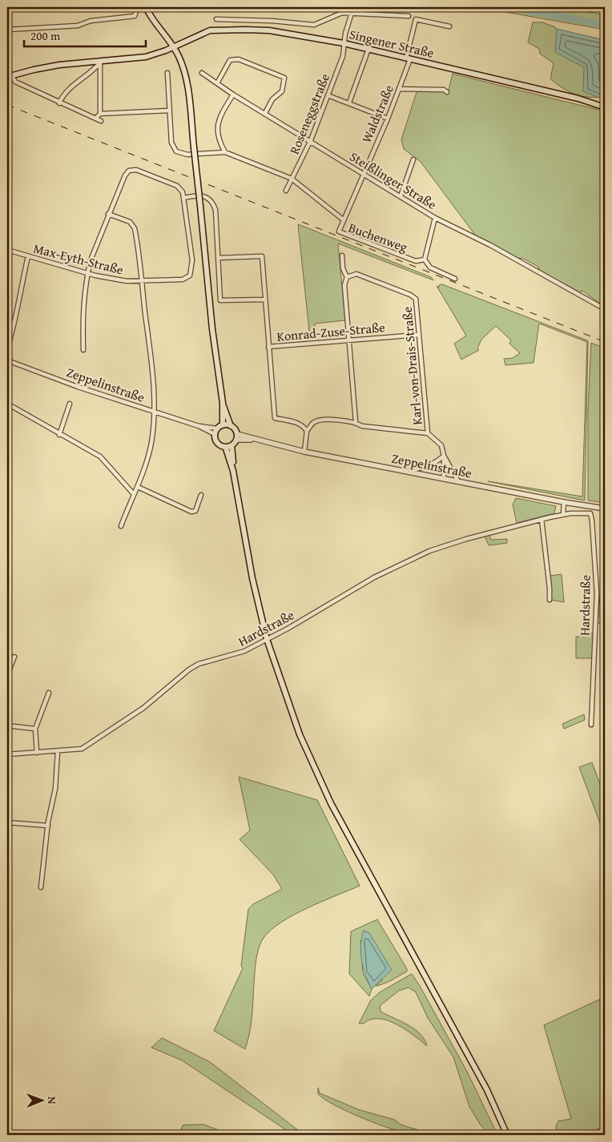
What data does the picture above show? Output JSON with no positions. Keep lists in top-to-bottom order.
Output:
{
  "streets": {
    "main road": ["Singener Straße"],
    "street": [
      "Roseneggstraße",
      "Waldstraße",
      "Steißlinger Straße",
      "Buchenweg",
      "Max-Eyth-Straße",
      "Konrad-Zuse-Straße",
      "Karl-von-Drais-Straße",
      "Zeppelinstraße",
      "Hardstraße"
    ]
  },
  "crossings": [
    ["Singener Straße", "Roseneggstraße"],
    ["Singener Straße", "Waldstraße"],
    ["Roseneggstraße", "Steißlinger Straße"],
    ["Waldstraße", "Steißlinger Straße"],
    ["Waldstraße", "Buchenweg"],
    ["Steißlinger Straße", "Buchenweg"],
    ["Konrad-Zuse-Straße", "Karl-von-Drais-Straße"]
  ],
  "scale_bar": "200 m",
  "north": "right"
}
